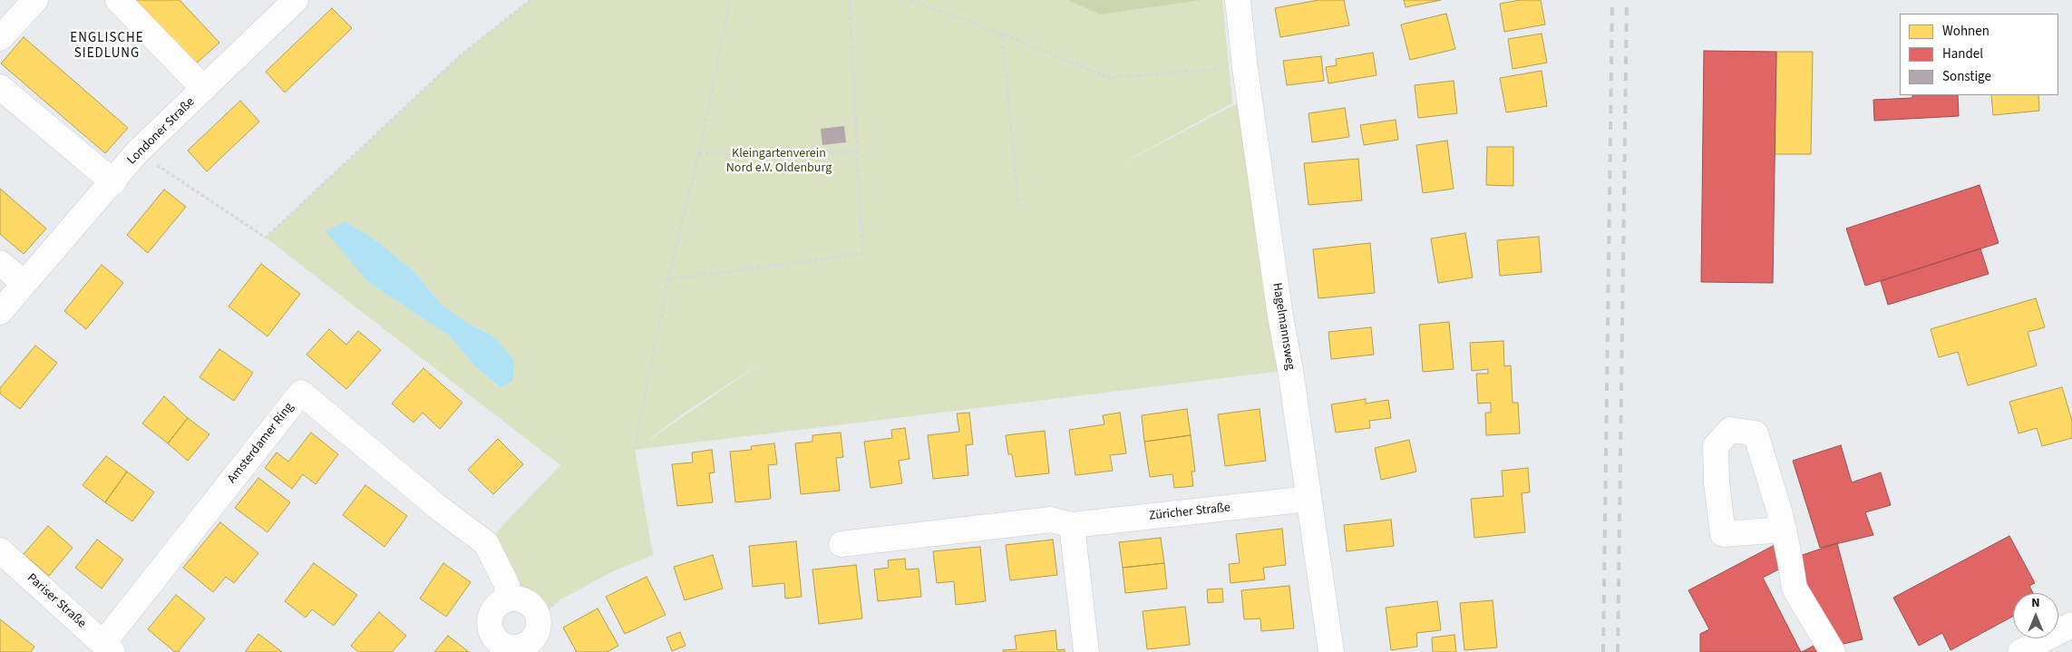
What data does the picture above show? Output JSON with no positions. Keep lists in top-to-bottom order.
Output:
{
  "streets": {
    "street": [
      "Londoner Straße",
      "Hagelmannsweg",
      "Amsterdamer Ring",
      "Züricher Straße",
      "Pariser Straße"
    ]
  },
  "crossings": [
    ["Hagelmannsweg", "Züricher Straße"],
    ["Amsterdamer Ring", "Pariser Straße"]
  ],
  "districts": ["ENGLISCHE SIEDLUNG"],
  "parks": ["Kleingartenverein Nord e.V. Oldenburg"],
  "legend": ["Wohnen", "Handel", "Sonstige"],
  "north": "top"
}
